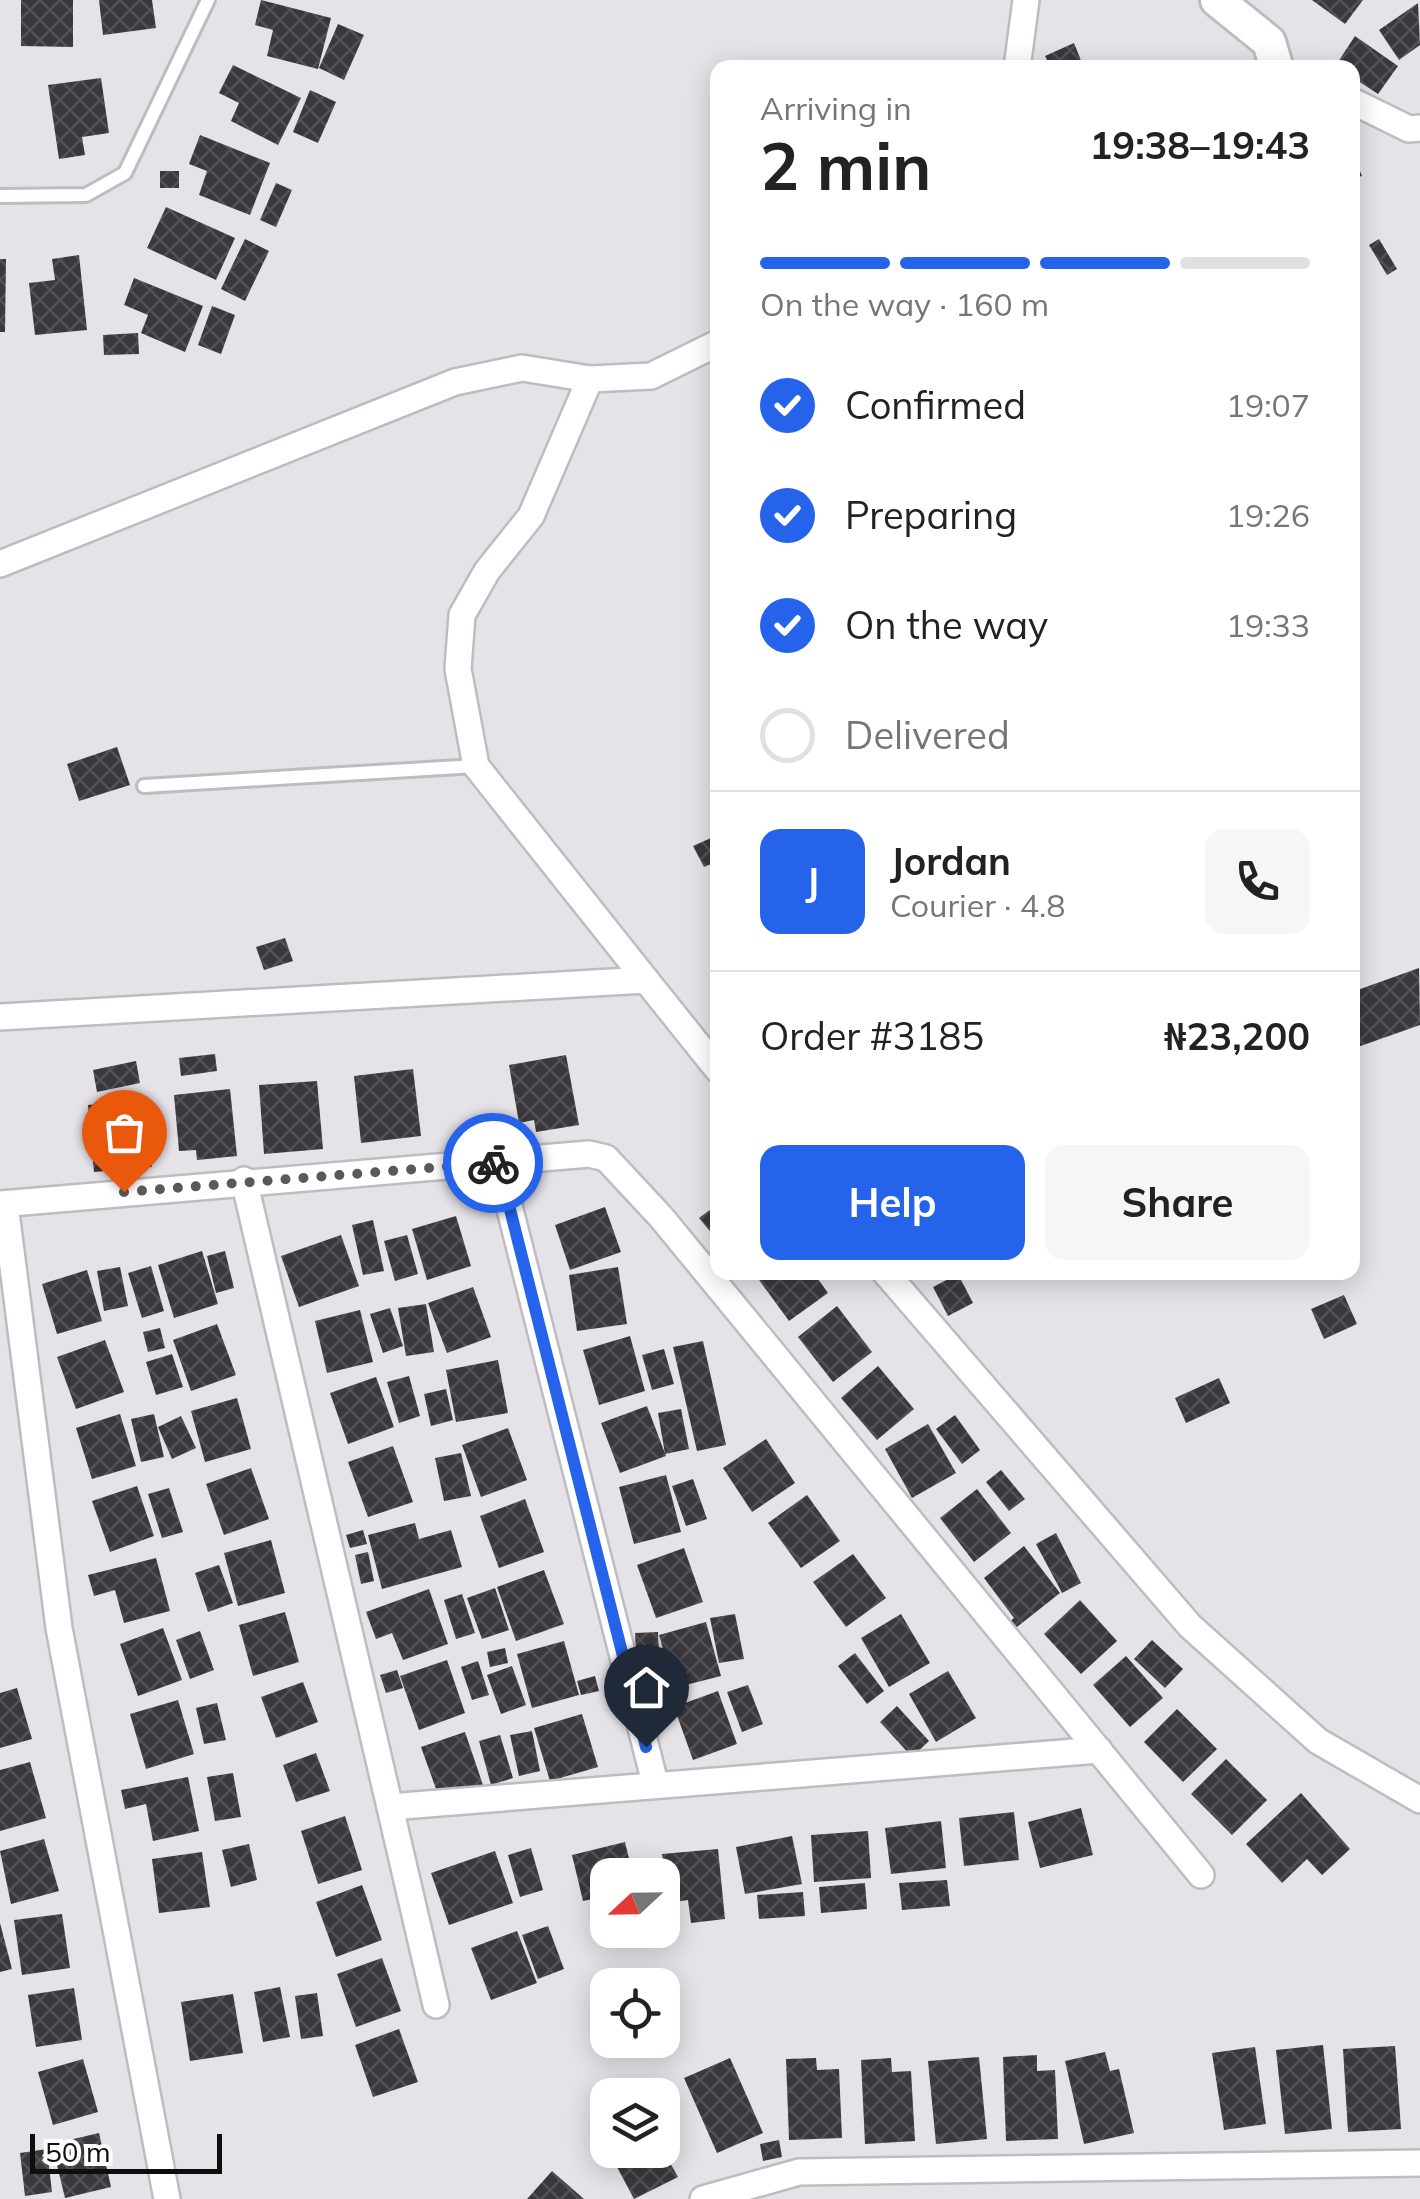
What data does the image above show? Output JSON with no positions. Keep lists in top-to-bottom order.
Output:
{
  "scale_bar": "50 m",
  "north": "left",
  "page": {
    "heading": ["2 min", "Arriving in", "19:38–19:43"],
    "panel": [
      "Jordan",
      "Courier · 4.8",
      "Order #3185",
      "₦23,200"
    ],
    "bar": "On the way · 160 m",
    "list": [
      ["Confirmed", "19:07"],
      ["Preparing", "19:26"],
      ["On the way", "19:33"],
      "Delivered"
    ],
    "round": "J",
    "buttons": ["Help", "Share"],
    "scale": "50 m"
  }
}
